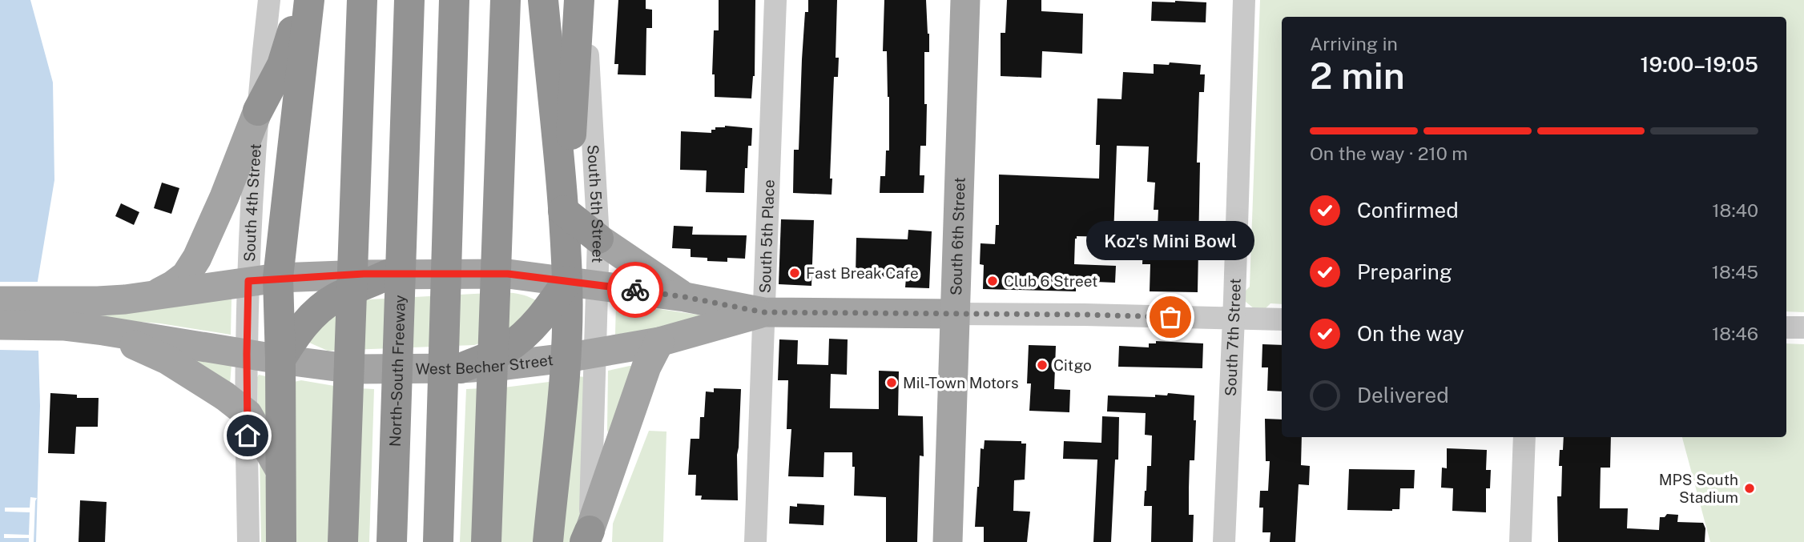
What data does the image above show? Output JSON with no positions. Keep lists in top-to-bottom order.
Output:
{
  "streets": {
    "highway": ["North-South Freeway"],
    "main road": ["South 6th Street", "West Becher Street"],
    "street": [
      "South 4th Street",
      "South 5th Street",
      "South 5th Place",
      "South 7th Street"
    ]
  },
  "crossings": [
    ["South 4th Street", "West Becher Street"],
    ["South 5th Street", "West Becher Street"],
    ["South 5th Place", "West Becher Street"],
    ["South 6th Street", "West Becher Street"],
    ["South 7th Street", "West Becher Street"]
  ],
  "places": [
    "Fast Break Cafe",
    "Club 6 Street",
    "Koz's Mini Bowl",
    "Citgo",
    "Mil-Town Motors",
    "MPS South Stadium"
  ],
  "page": {
    "heading": ["2 min", "Arriving in", "19:00–19:05"],
    "bar": "On the way · 210 m",
    "list": [
      ["Confirmed", "18:40"],
      ["Preparing", "18:45"],
      ["On the way", "18:46"],
      "Delivered"
    ],
    "bubble": "Koz's Mini Bowl"
  }
}
